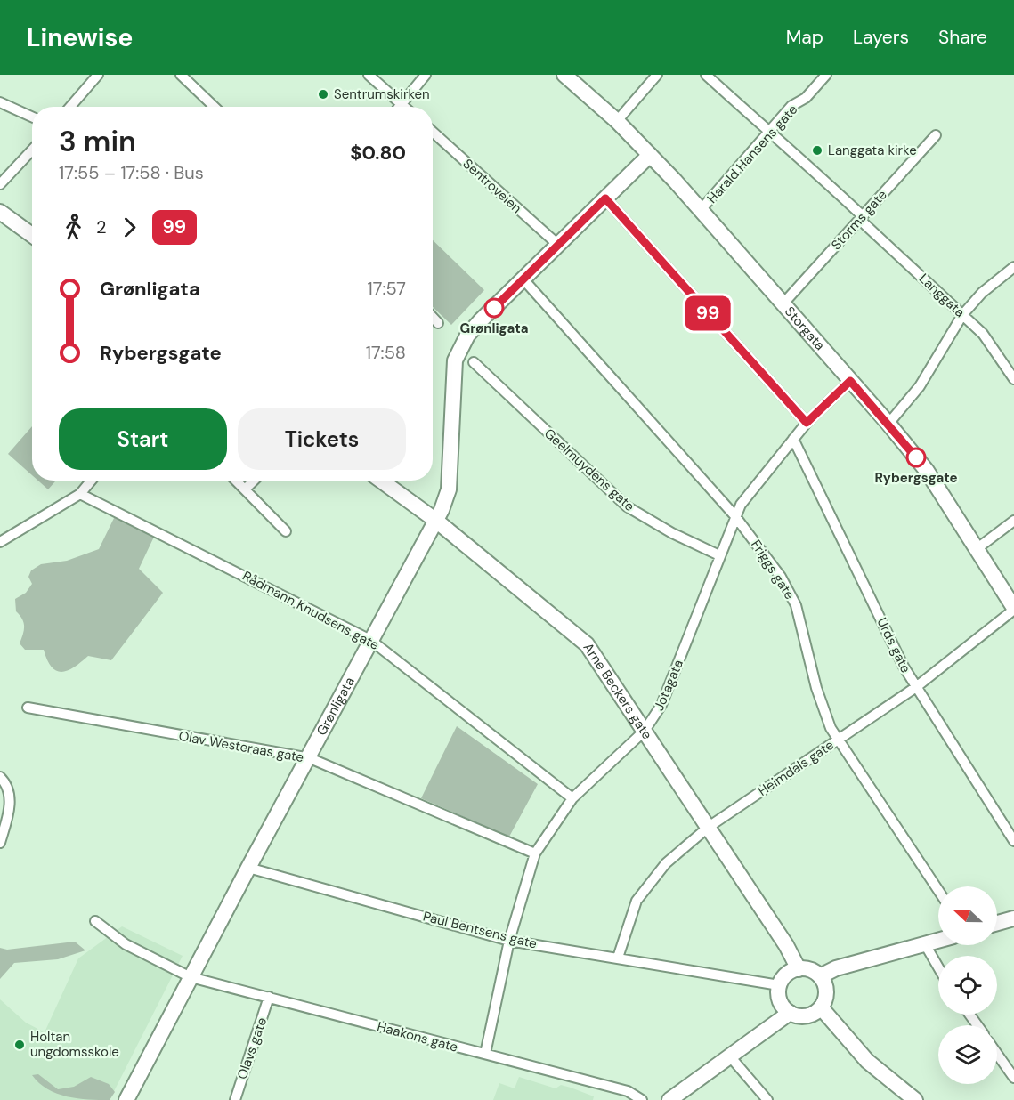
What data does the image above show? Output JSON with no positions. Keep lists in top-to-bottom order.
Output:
{
  "streets": {
    "main road": ["Storgata", "Arne Beckers gate", "Grønligata"],
    "street": [
      "Harald Hansens gate",
      "Sentroveien",
      "Storms gate",
      "Langgata",
      "Geelmuydens gate",
      "Friggs gate",
      "Rådmann Knudsens gate",
      "Urds gate",
      "Jotagata",
      "Olav Westeraas gate",
      "Heimdals gate",
      "Paul Bentsens gate",
      "Haakons gate",
      "Olavs gate"
    ]
  },
  "crossings": [
    ["Harald Hansens gate", "Langgata"],
    ["Harald Hansens gate", "Storgata"],
    ["Sentroveien", "Grønligata"],
    ["Storms gate", "Langgata"],
    ["Storms gate", "Storgata"],
    ["Storgata", "Jotagata"],
    ["Storgata", "Grønligata"],
    ["Storgata", "Heimdals gate"],
    ["Geelmuydens gate", "Jotagata"],
    ["Friggs gate", "Jotagata"],
    ["Friggs gate", "Grønligata"],
    ["Friggs gate", "Heimdals gate"],
    ["Rådmann Knudsens gate", "Jotagata"],
    ["Rådmann Knudsens gate", "Grønligata"],
    ["Urds gate", "Jotagata"],
    ["Urds gate", "Heimdals gate"],
    ["Jotagata", "Arne Beckers gate"],
    ["Jotagata", "Olav Westeraas gate"],
    ["Jotagata", "Paul Bentsens gate"],
    ["Jotagata", "Haakons gate"],
    ["Arne Beckers gate", "Grønligata"],
    ["Arne Beckers gate", "Heimdals gate"],
    ["Arne Beckers gate", "Paul Bentsens gate"],
    ["Grønligata", "Olav Westeraas gate"],
    ["Grønligata", "Paul Bentsens gate"],
    ["Grønligata", "Haakons gate"],
    ["Heimdals gate", "Paul Bentsens gate"],
    ["Haakons gate", "Olavs gate"]
  ],
  "places": [
    "Sentrumskirken",
    "Langgata kirke",
    "Grønligata",
    "Rybergsgate",
    "Holtan ungdomsskole"
  ],
  "lines": ["bus line 99"],
  "north": "left",
  "page": {
    "header": "Linewise",
    "nav": ["Map", "Layers", "Share"],
    "on_map": "99",
    "heading": ["3 min", "17:55 – 17:58 · Bus", "$0.80"],
    "legs": ["2", "99"],
    "list": [
      {
        "name": "Grønligata",
        "value": "17:57"
      },
      {
        "name": "Rybergsgate",
        "value": "17:58"
      }
    ],
    "buttons": ["Start", "Tickets"]
  }
}
